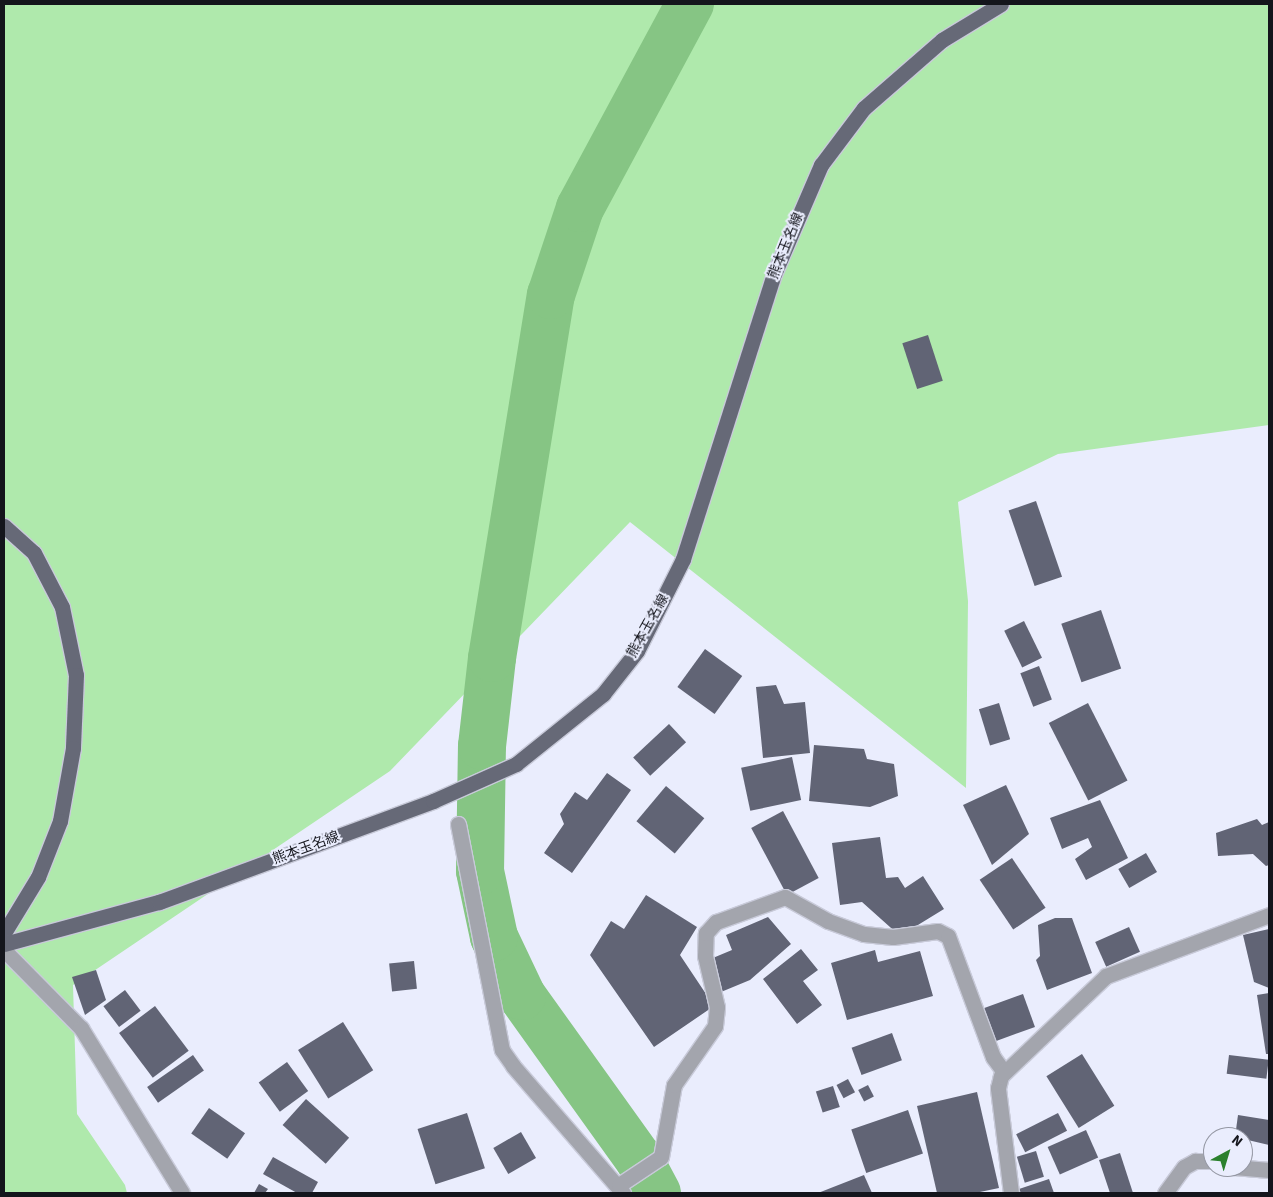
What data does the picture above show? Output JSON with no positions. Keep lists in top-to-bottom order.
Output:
{
  "streets": {
    "main road": ["熊本玉名線"]
  },
  "north": "top right"
}
